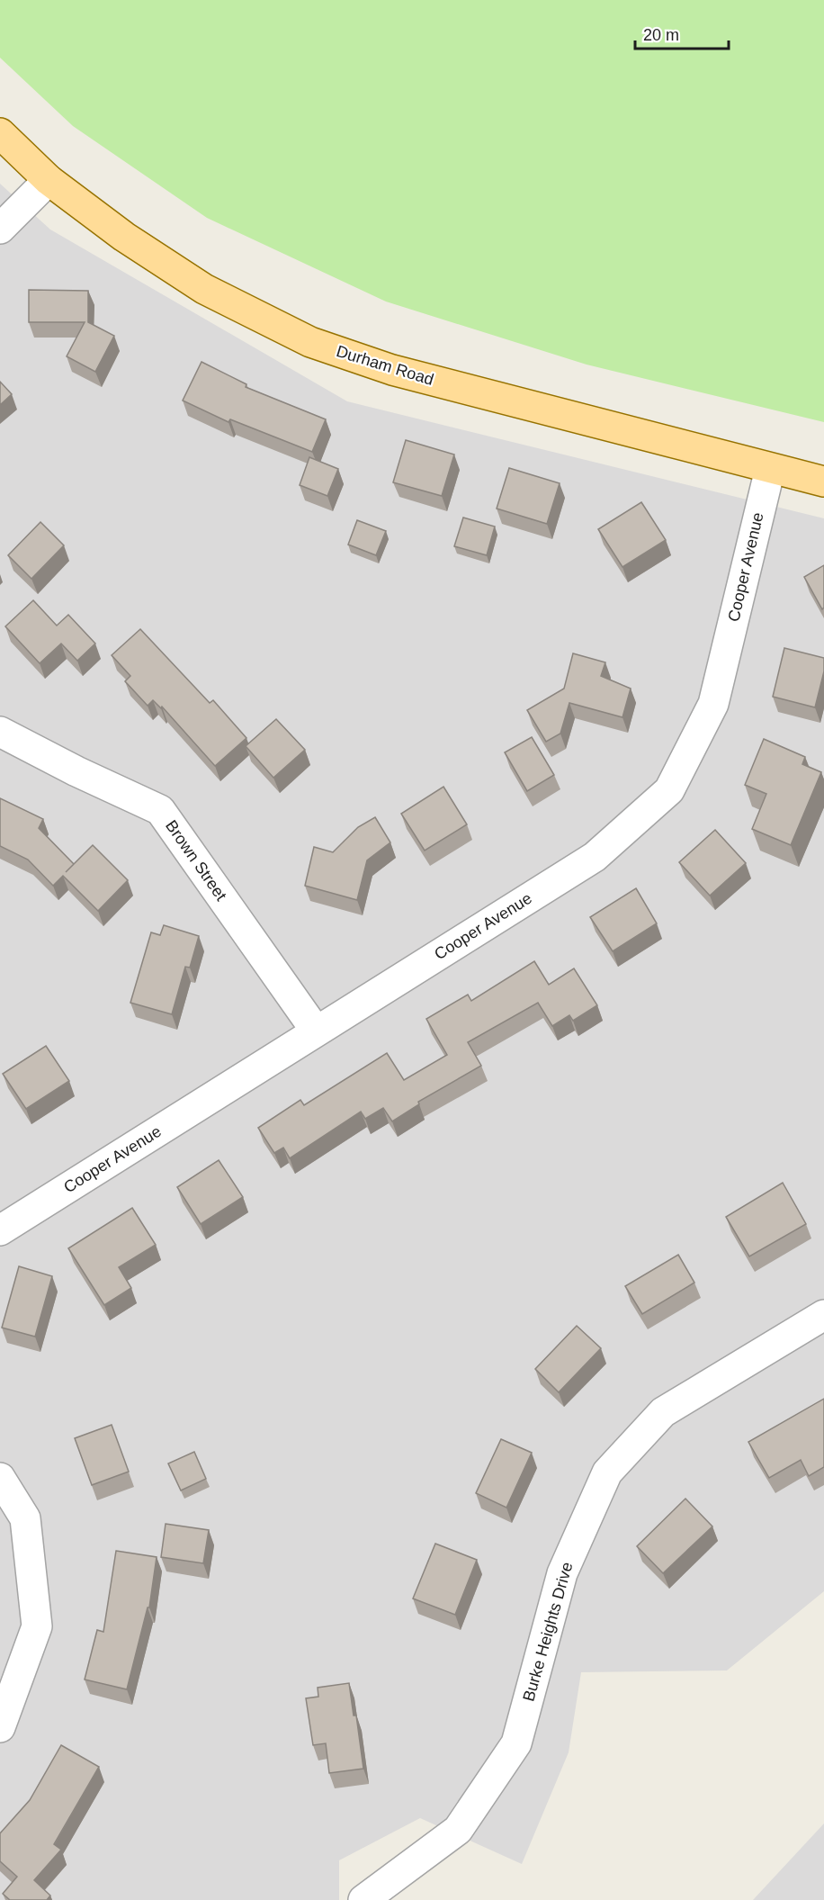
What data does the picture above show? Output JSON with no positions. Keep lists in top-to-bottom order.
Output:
{
  "streets": {
    "main road": ["Durham Road"],
    "street": ["Cooper Avenue", "Brown Street", "Burke Heights Drive"]
  },
  "crossings": [
    ["Durham Road", "Cooper Avenue"],
    ["Cooper Avenue", "Brown Street"]
  ],
  "scale_bar": "20 m"
}
